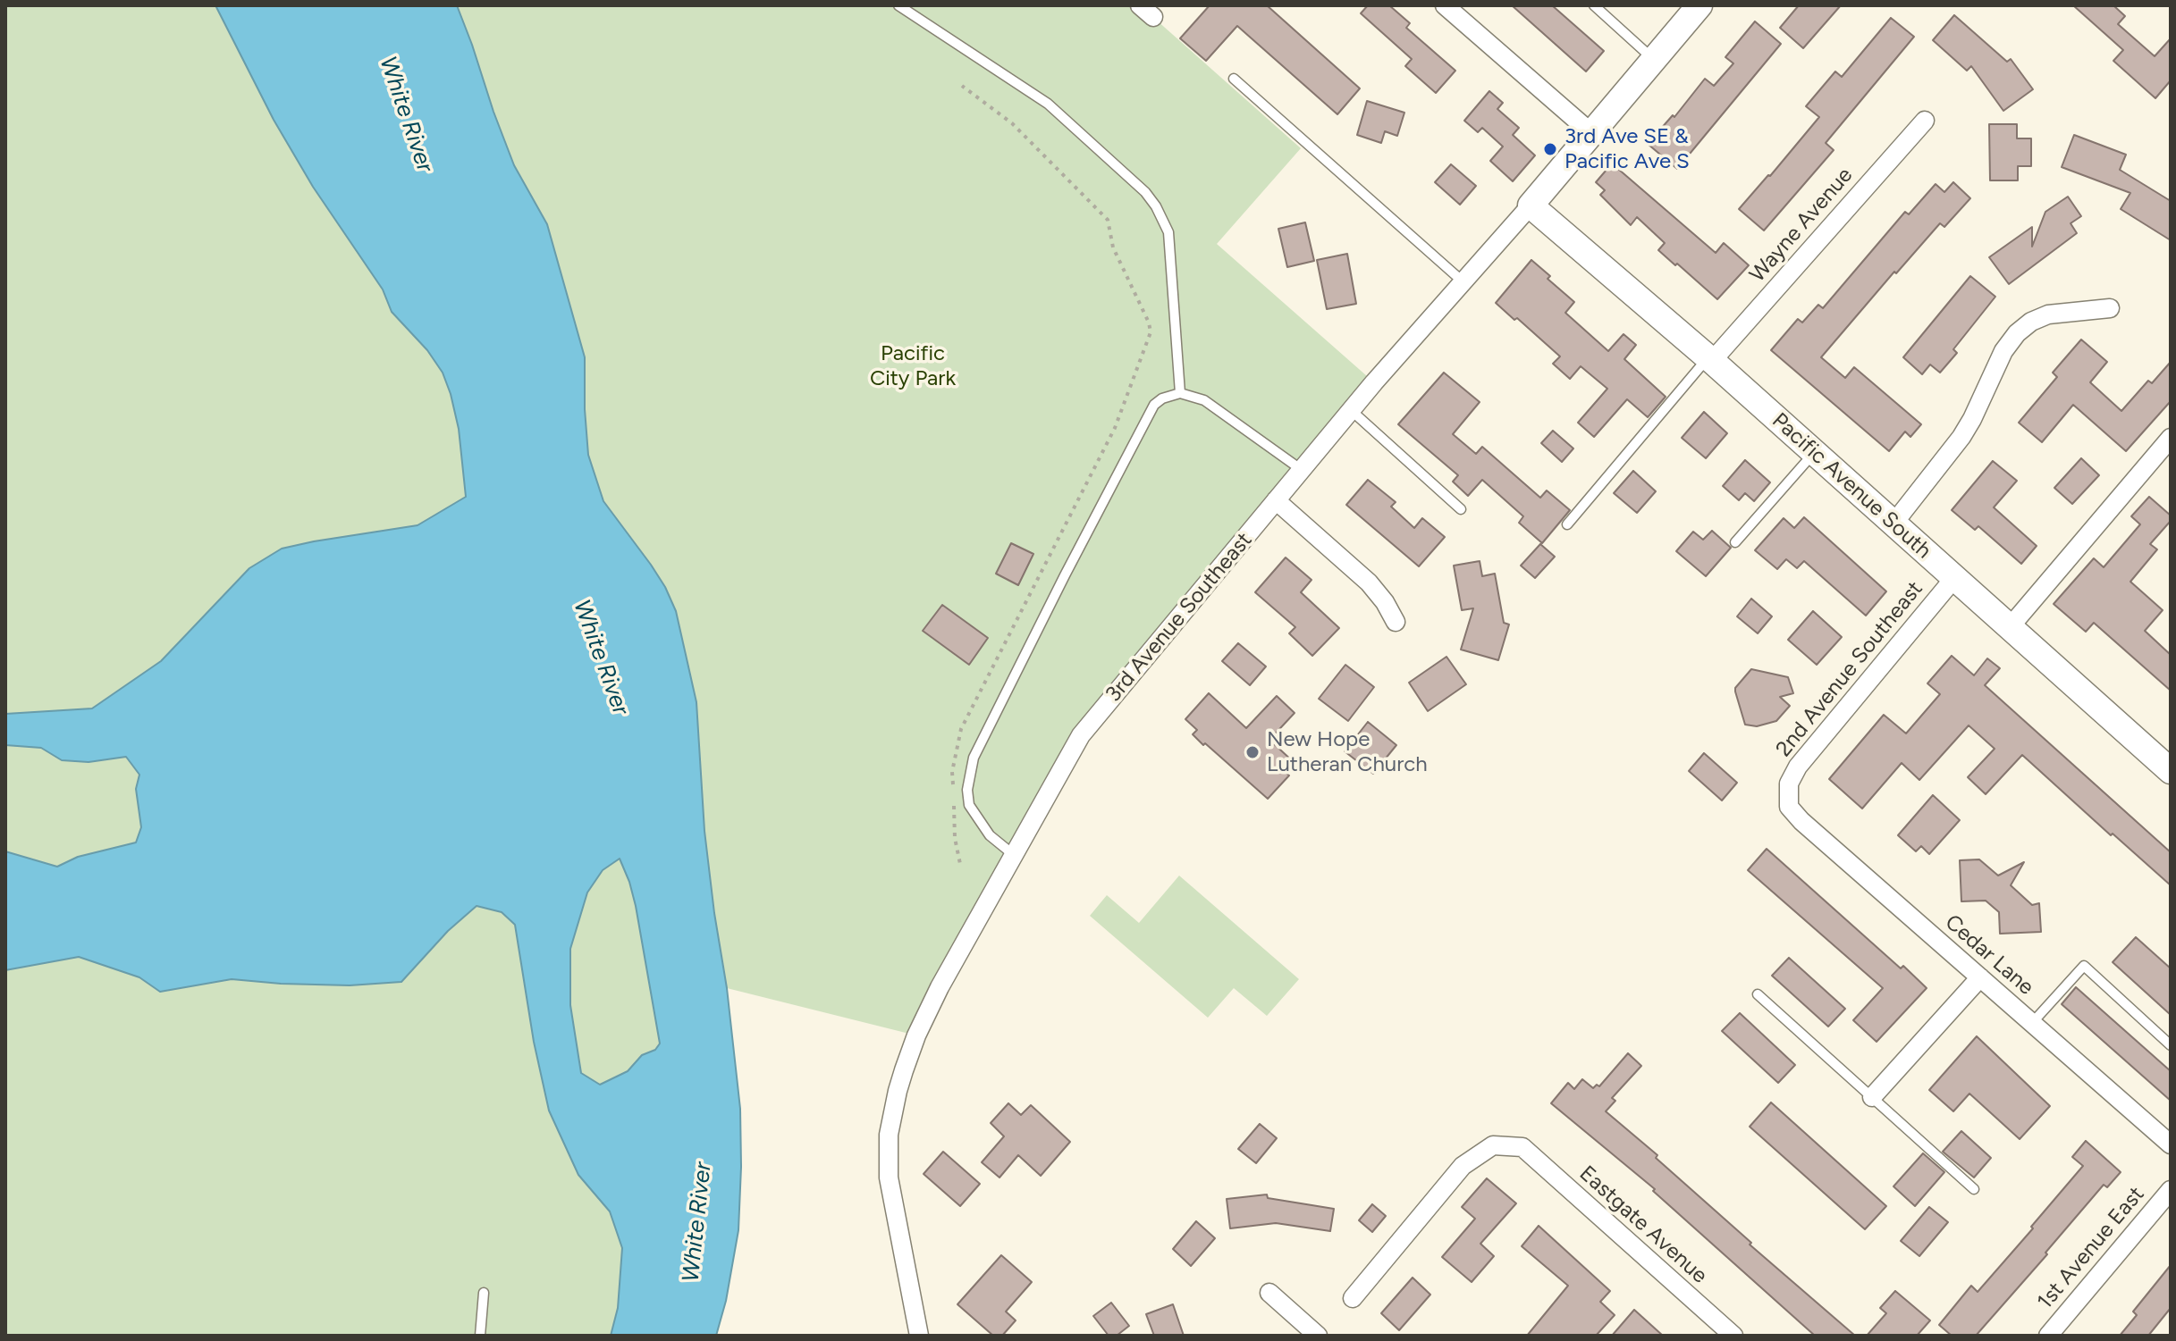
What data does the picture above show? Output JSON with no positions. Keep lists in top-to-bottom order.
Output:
{
  "streets": {
    "street": [
      "Wayne Avenue",
      "Pacific Avenue South",
      "3rd Avenue Southeast",
      "2nd Avenue Southeast",
      "Cedar Lane",
      "Eastgate Avenue",
      "1st Avenue East"
    ]
  },
  "crossings": [
    ["Wayne Avenue", "Pacific Avenue South"],
    ["Pacific Avenue South", "3rd Avenue Southeast"],
    ["Pacific Avenue South", "2nd Avenue Southeast"],
    ["2nd Avenue Southeast", "Cedar Lane"]
  ],
  "water": ["White River"],
  "parks": ["Pacific City Park"],
  "places": ["3rd Ave SE & Pacific Ave S", "New Hope Lutheran Church"]
}
